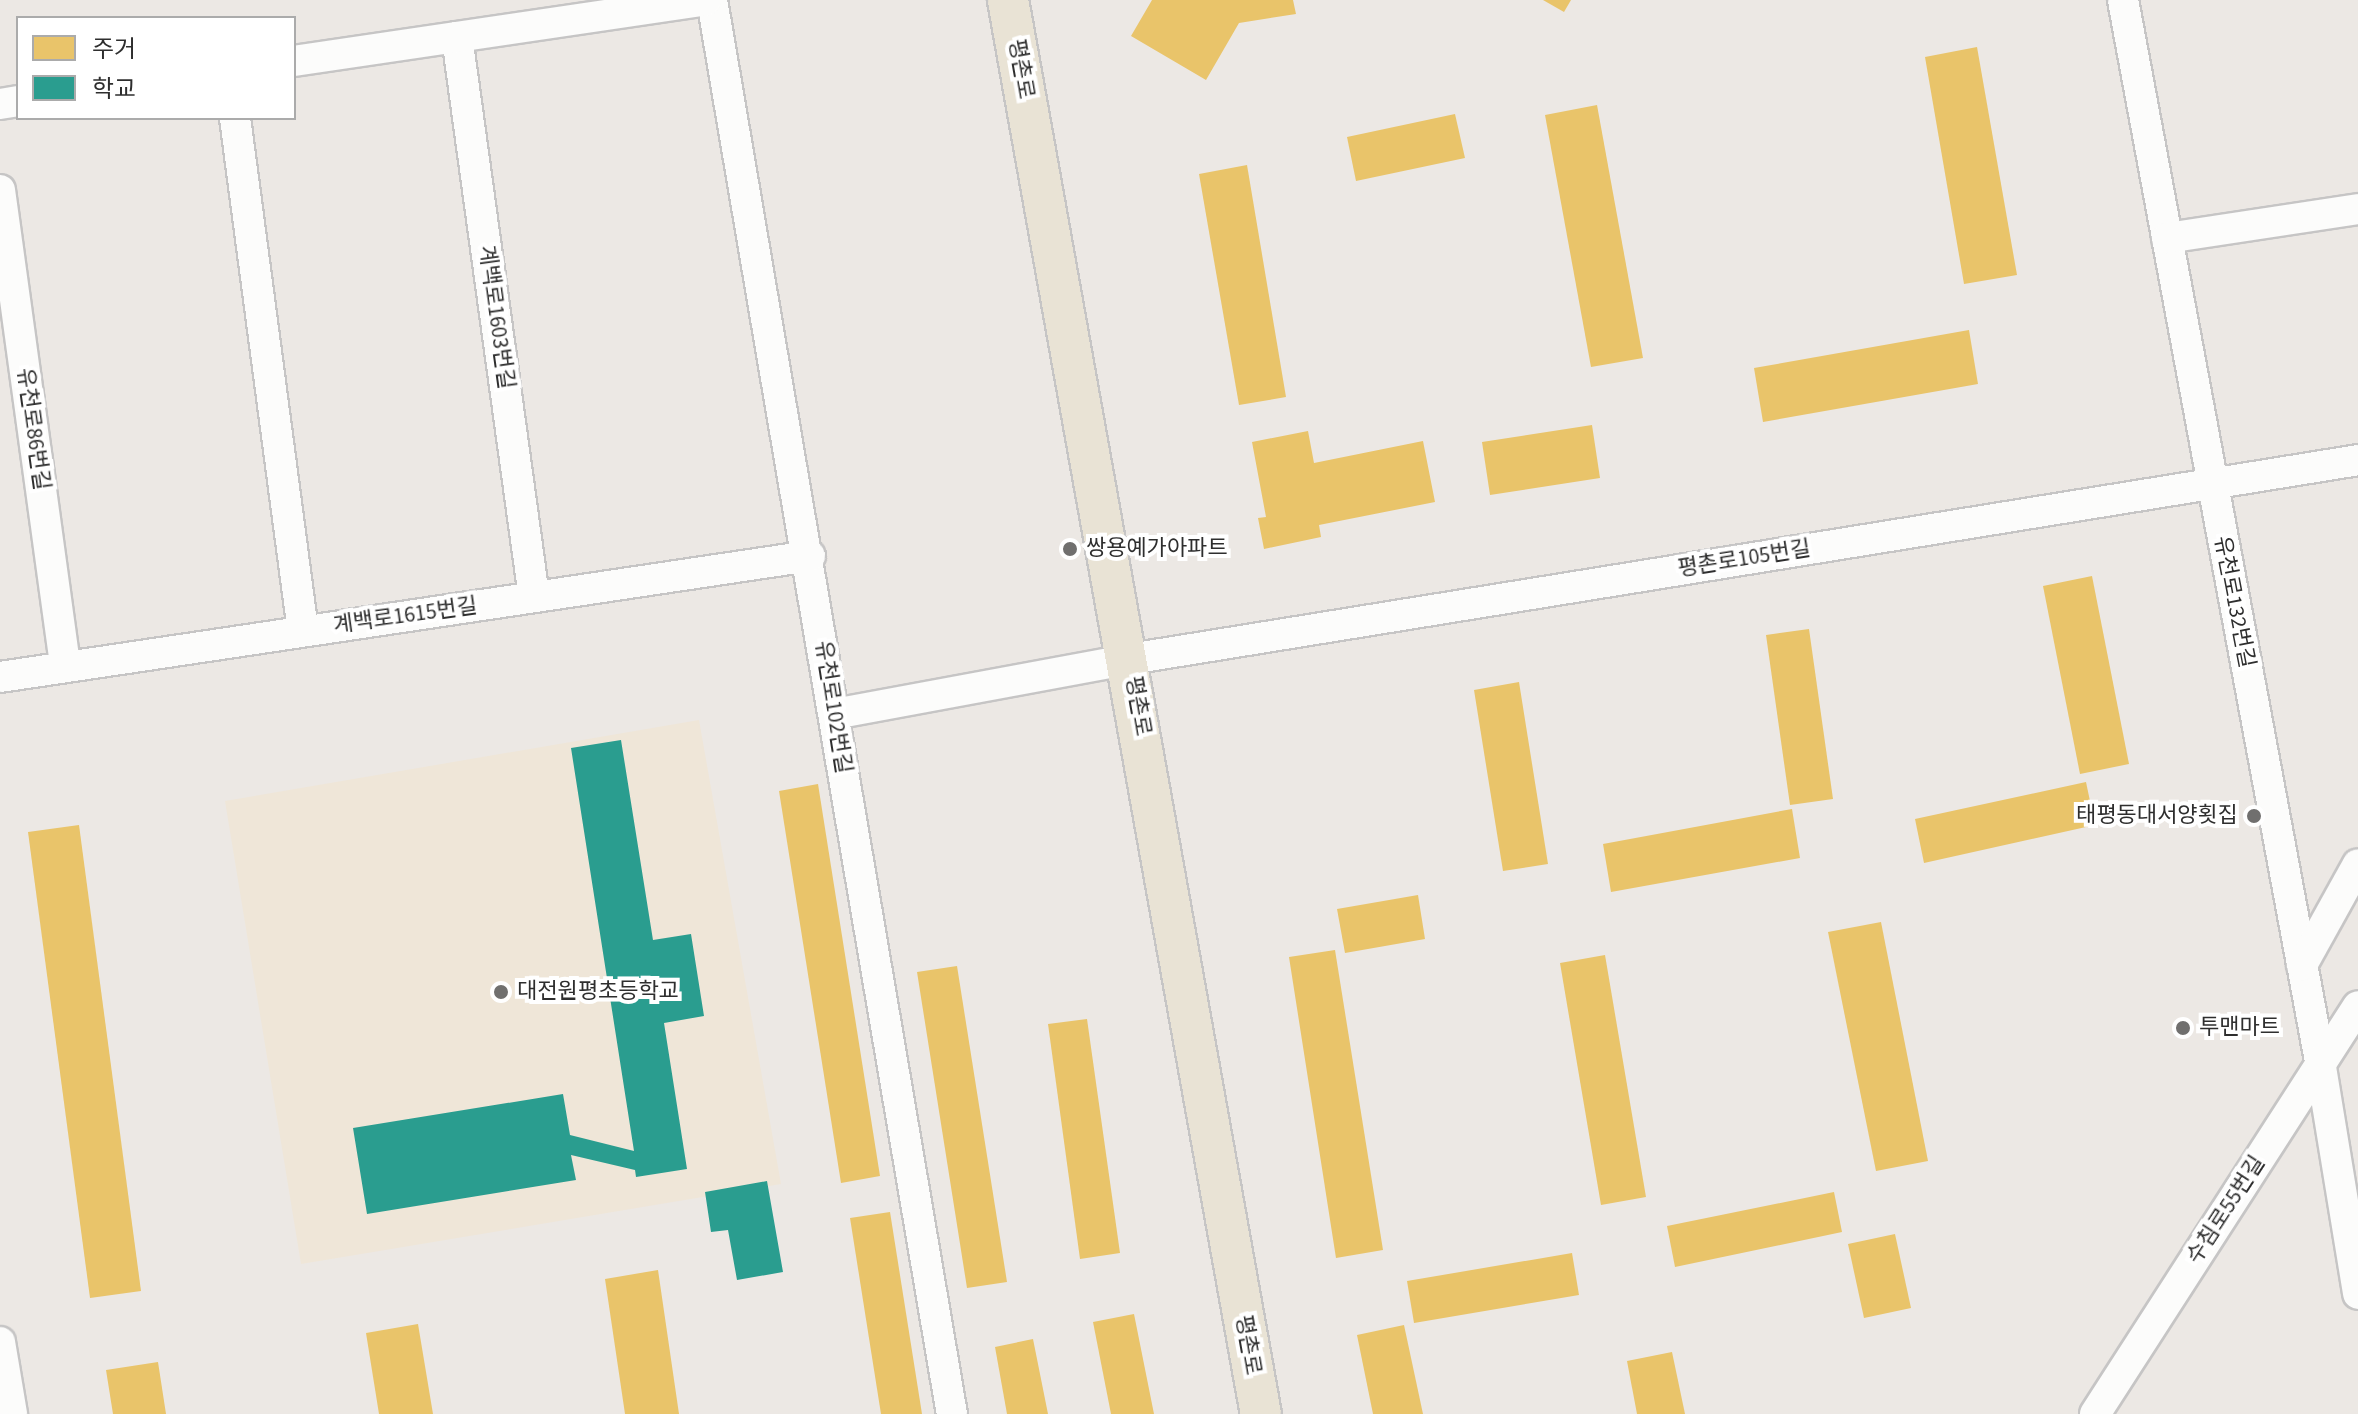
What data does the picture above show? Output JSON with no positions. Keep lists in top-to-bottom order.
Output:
{
  "streets": {
    "main road": ["평촌로"],
    "street": [
      "계백로1603번길",
      "유천로86번길",
      "평촌로105번길",
      "유천로132번길",
      "계백로1615번길",
      "유천로102번길",
      "수침로55번길"
    ]
  },
  "crossings": [
    ["평촌로", "평촌로105번길"],
    ["계백로1603번길", "계백로1615번길"],
    ["유천로86번길", "계백로1615번길"],
    ["평촌로105번길", "유천로132번길"],
    ["평촌로105번길", "유천로102번길"],
    ["유천로132번길", "수침로55번길"],
    ["계백로1615번길", "유천로102번길"]
  ],
  "places": [
    "쌍용예가아파트",
    "태평동대서양횟집",
    "대전원평초등학교",
    "투맨마트"
  ],
  "legend": ["주거", "학교"]
}
